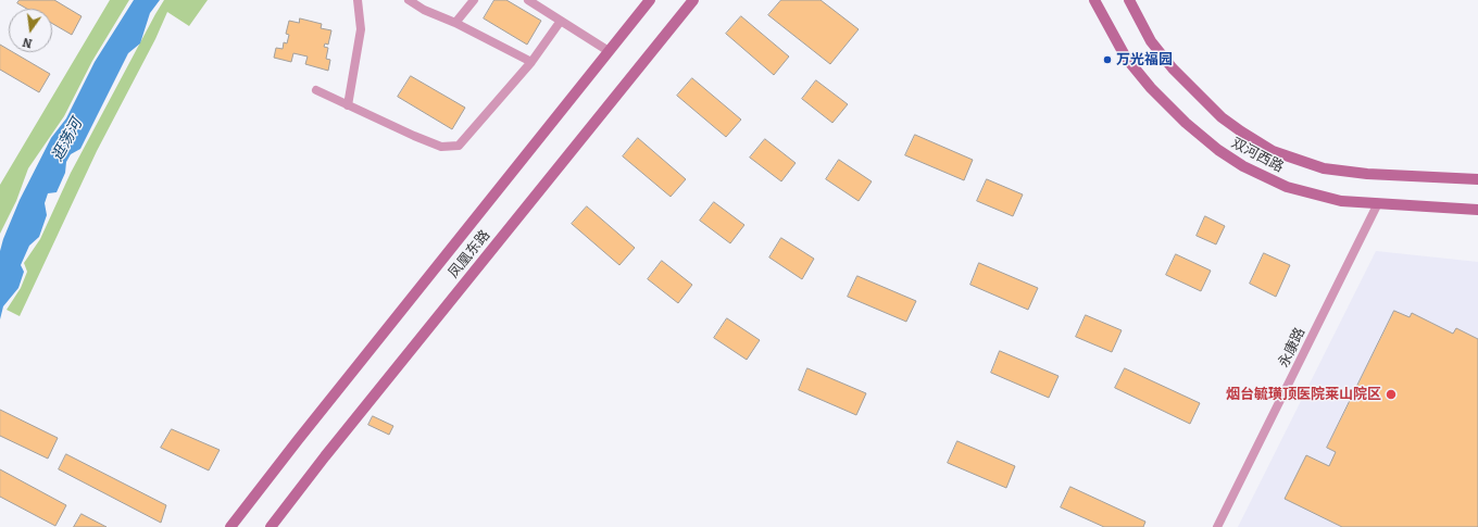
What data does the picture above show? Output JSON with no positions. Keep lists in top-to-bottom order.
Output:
{
  "streets": {
    "street": ["双河西路", "凤凰东路", "永康路"]
  },
  "crossings": [
    ["双河西路", "永康路"]
  ],
  "water": ["逛荡河"],
  "places": ["万光福园", "烟台毓璜顶医院莱山院区"],
  "north": "bottom"
}
